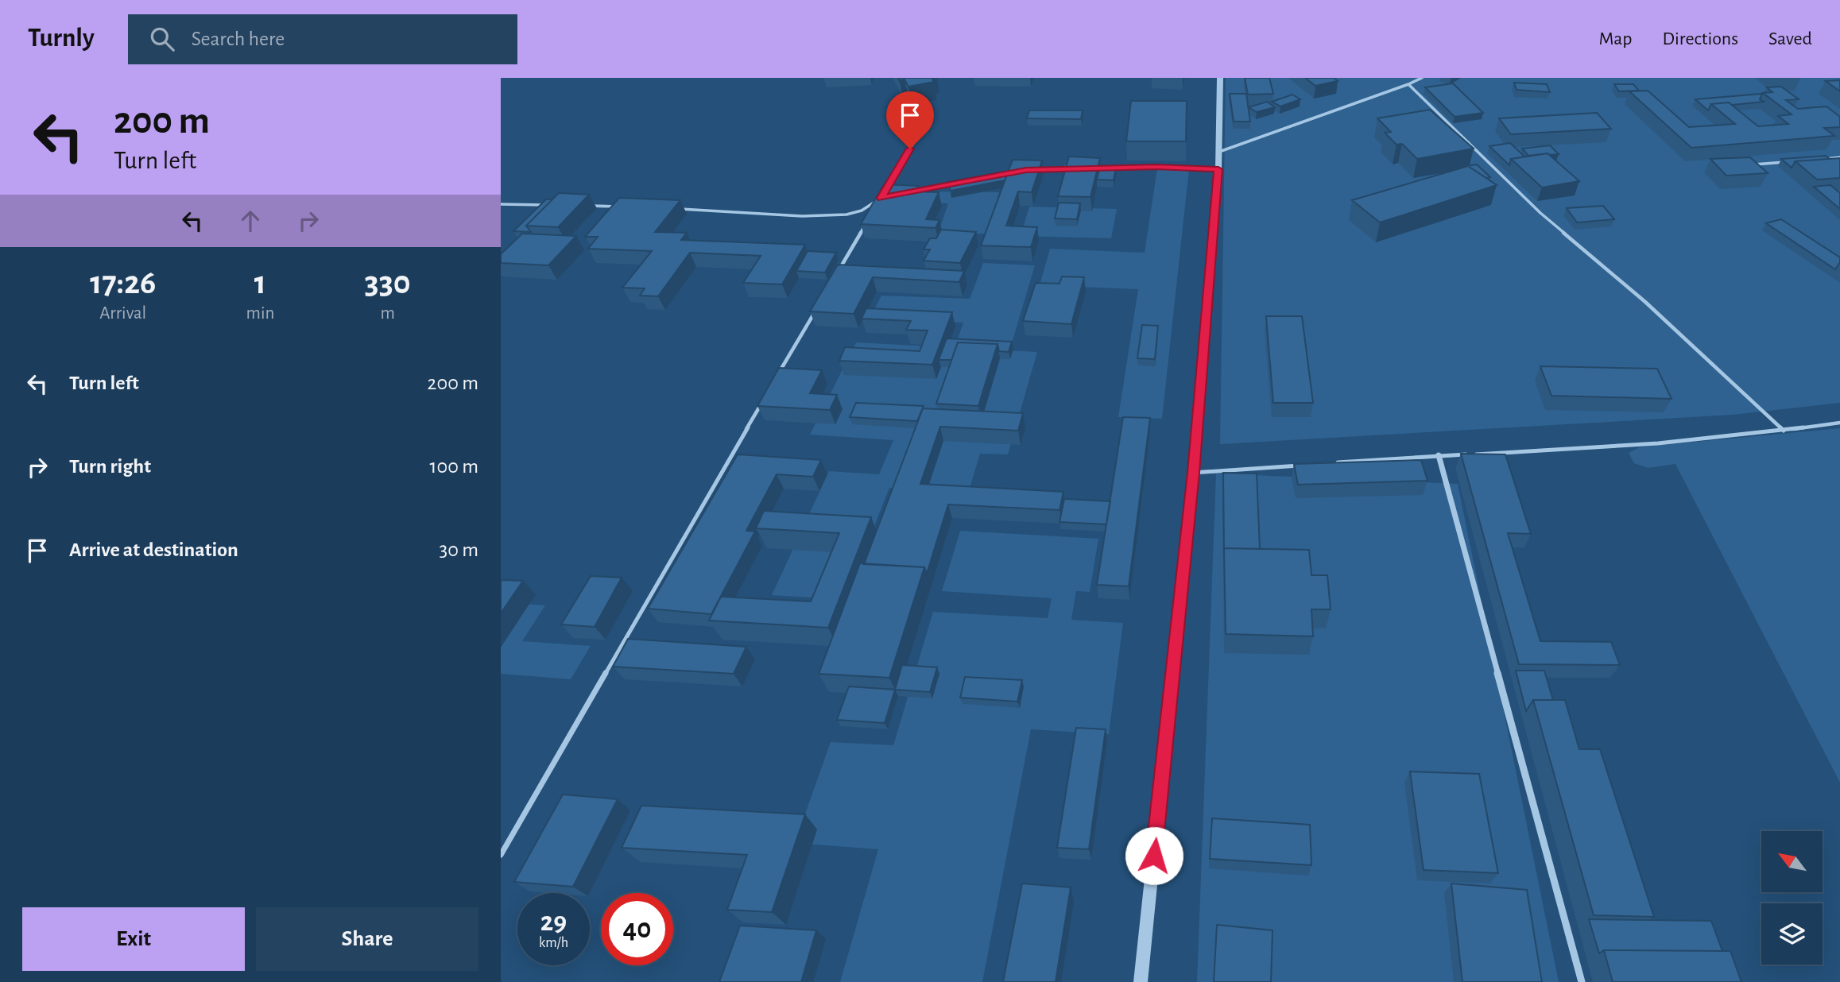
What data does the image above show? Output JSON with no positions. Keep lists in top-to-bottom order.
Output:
{
  "north": "top left",
  "page": {
    "header": "Turnly",
    "search": "Search here",
    "nav": ["Map", "Directions", "Saved"],
    "turn": ["200 m", "Turn left"],
    "eta": [
      "17:26",
      "Arrival",
      "1",
      "min",
      "330",
      "m"
    ],
    "list": [
      {
        "name": "Turn left",
        "value": "200 m"
      },
      {
        "name": "Turn right",
        "value": "100 m"
      },
      {
        "name": "Arrive at destination",
        "value": "30 m"
      }
    ],
    "speed": "29 km/h",
    "limit": "40",
    "buttons": ["Exit", "Share"]
  }
}
